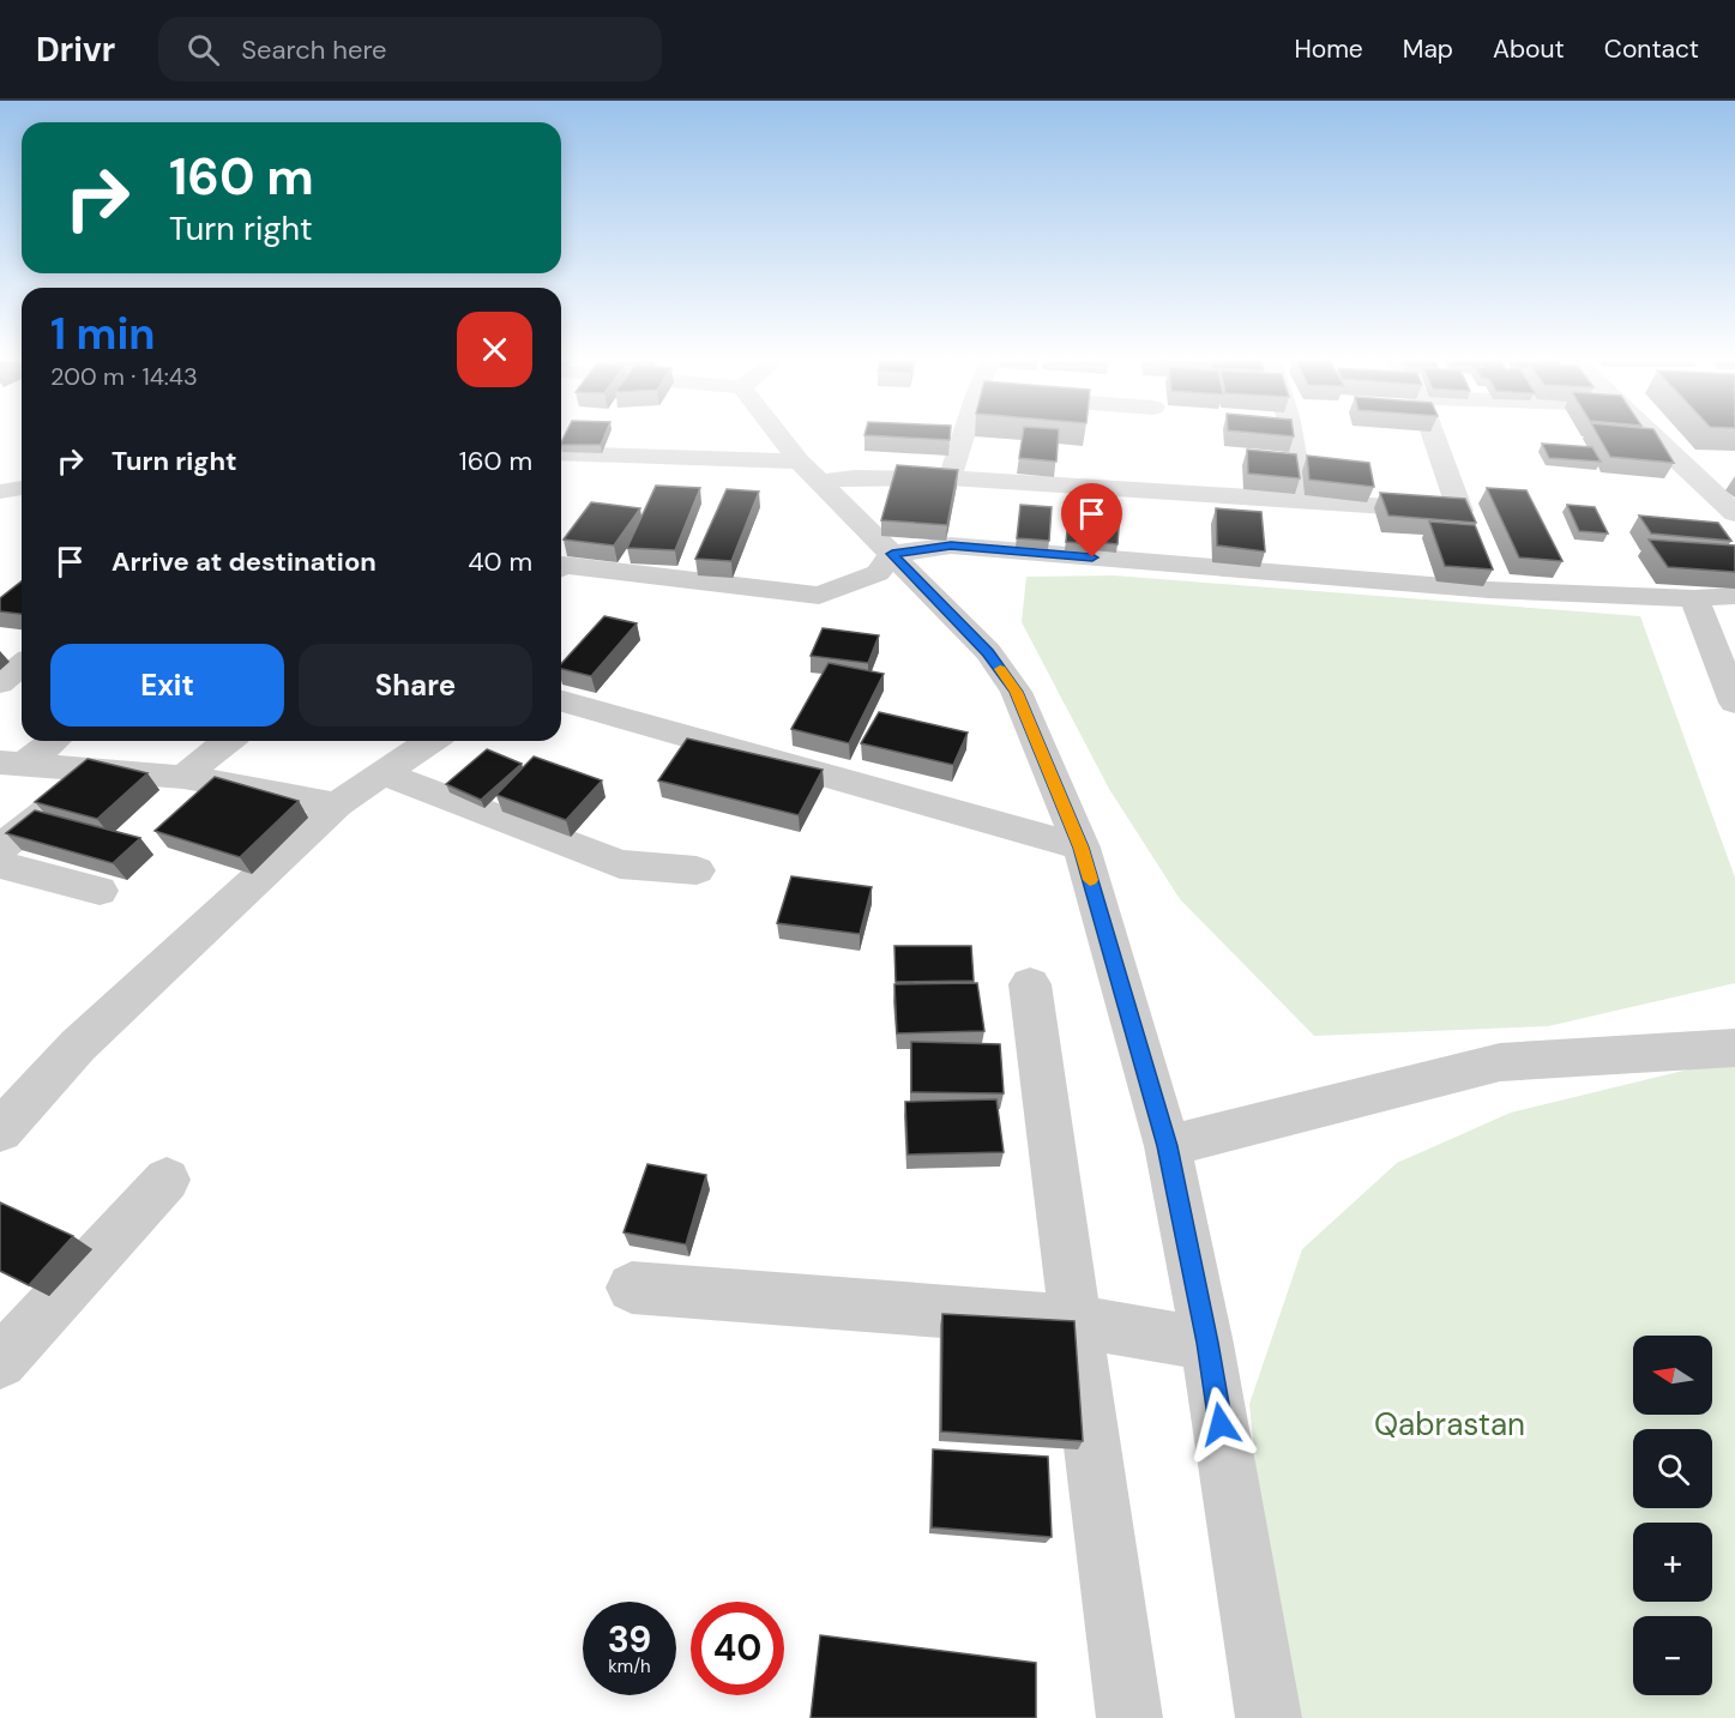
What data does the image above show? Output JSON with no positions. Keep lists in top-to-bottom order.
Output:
{
  "parks": ["Qabrastan"],
  "north": "left",
  "page": {
    "header": "Drivr",
    "search": "Search here",
    "nav": [
      "Home",
      "Map",
      "About",
      "Contact"
    ],
    "turn": ["160 m", "Turn right"],
    "heading": ["1 min", "200 m · 14:43"],
    "list": [
      {
        "name": "Turn right",
        "value": "160 m"
      },
      {
        "name": "Arrive at destination",
        "value": "40 m"
      }
    ],
    "buttons": ["Exit", "Share"],
    "map_buttons": ["+", "−"],
    "speed": "39 km/h",
    "limit": "40"
  }
}
